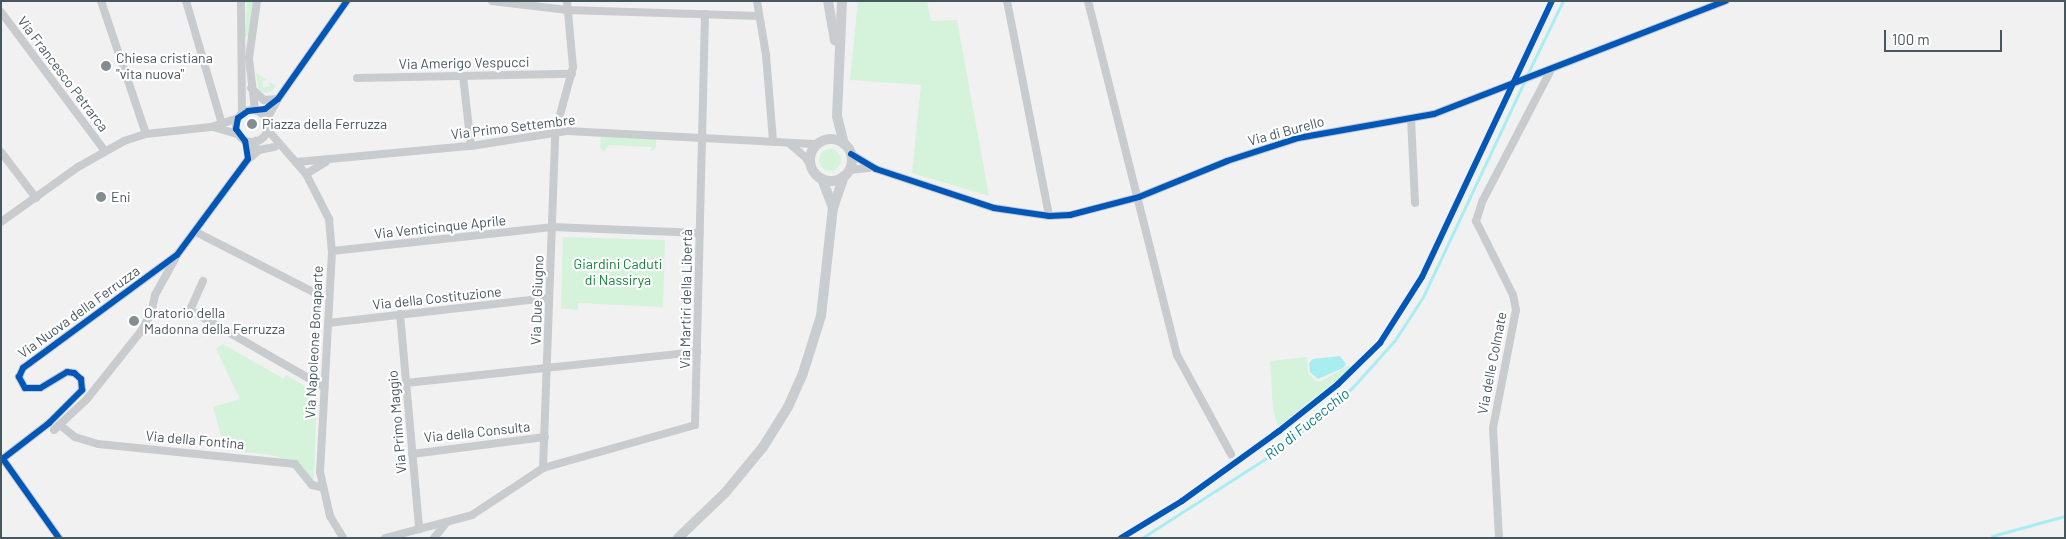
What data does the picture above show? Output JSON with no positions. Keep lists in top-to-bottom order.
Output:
{
  "streets": {
    "street": [
      "Via Amerigo Vespucci",
      "Via Francesco Petrarca",
      "Via Primo Settembre",
      "Via di Burello",
      "Via Venticinque Aprile",
      "Via della Costituzione",
      "Via Martiri della Libertà",
      "Via Due Giugno",
      "Via Nuova della Ferruzza",
      "Via Napoleone Bonaparte",
      "Via delle Colmate",
      "Via Primo Maggio",
      "Via della Consulta",
      "Via della Fontina"
    ]
  },
  "crossings": [
    ["Via Amerigo Vespucci", "Via Due Giugno"],
    ["Via Primo Settembre", "Via Martiri della Libertà"],
    ["Via Primo Settembre", "Via Due Giugno"],
    ["Via Primo Settembre", "Via Napoleone Bonaparte"],
    ["Via di Burello", "Via delle Colmate"],
    ["Via Venticinque Aprile", "Via Martiri della Libertà"],
    ["Via Venticinque Aprile", "Via Due Giugno"],
    ["Via Venticinque Aprile", "Via Napoleone Bonaparte"],
    ["Via della Costituzione", "Via Due Giugno"],
    ["Via della Costituzione", "Via Napoleone Bonaparte"],
    ["Via della Costituzione", "Via Primo Maggio"],
    ["Via Martiri della Libertà", "Via Due Giugno"],
    ["Via Due Giugno", "Via della Consulta"],
    ["Via Nuova della Ferruzza", "Via Napoleone Bonaparte"],
    ["Via Nuova della Ferruzza", "Via della Fontina"],
    ["Via Napoleone Bonaparte", "Via della Fontina"],
    ["Via Primo Maggio", "Via della Consulta"]
  ],
  "water": ["Rio di Fucecchio"],
  "parks": ["Giardini Caduti di Nassirya"],
  "places": [
    "Chiesa cristiana \"vita nuova\"",
    "Piazza della Ferruzza",
    "Eni",
    "Oratorio della Madonna della Ferruzza"
  ],
  "scale_bar": "100 m"
}
